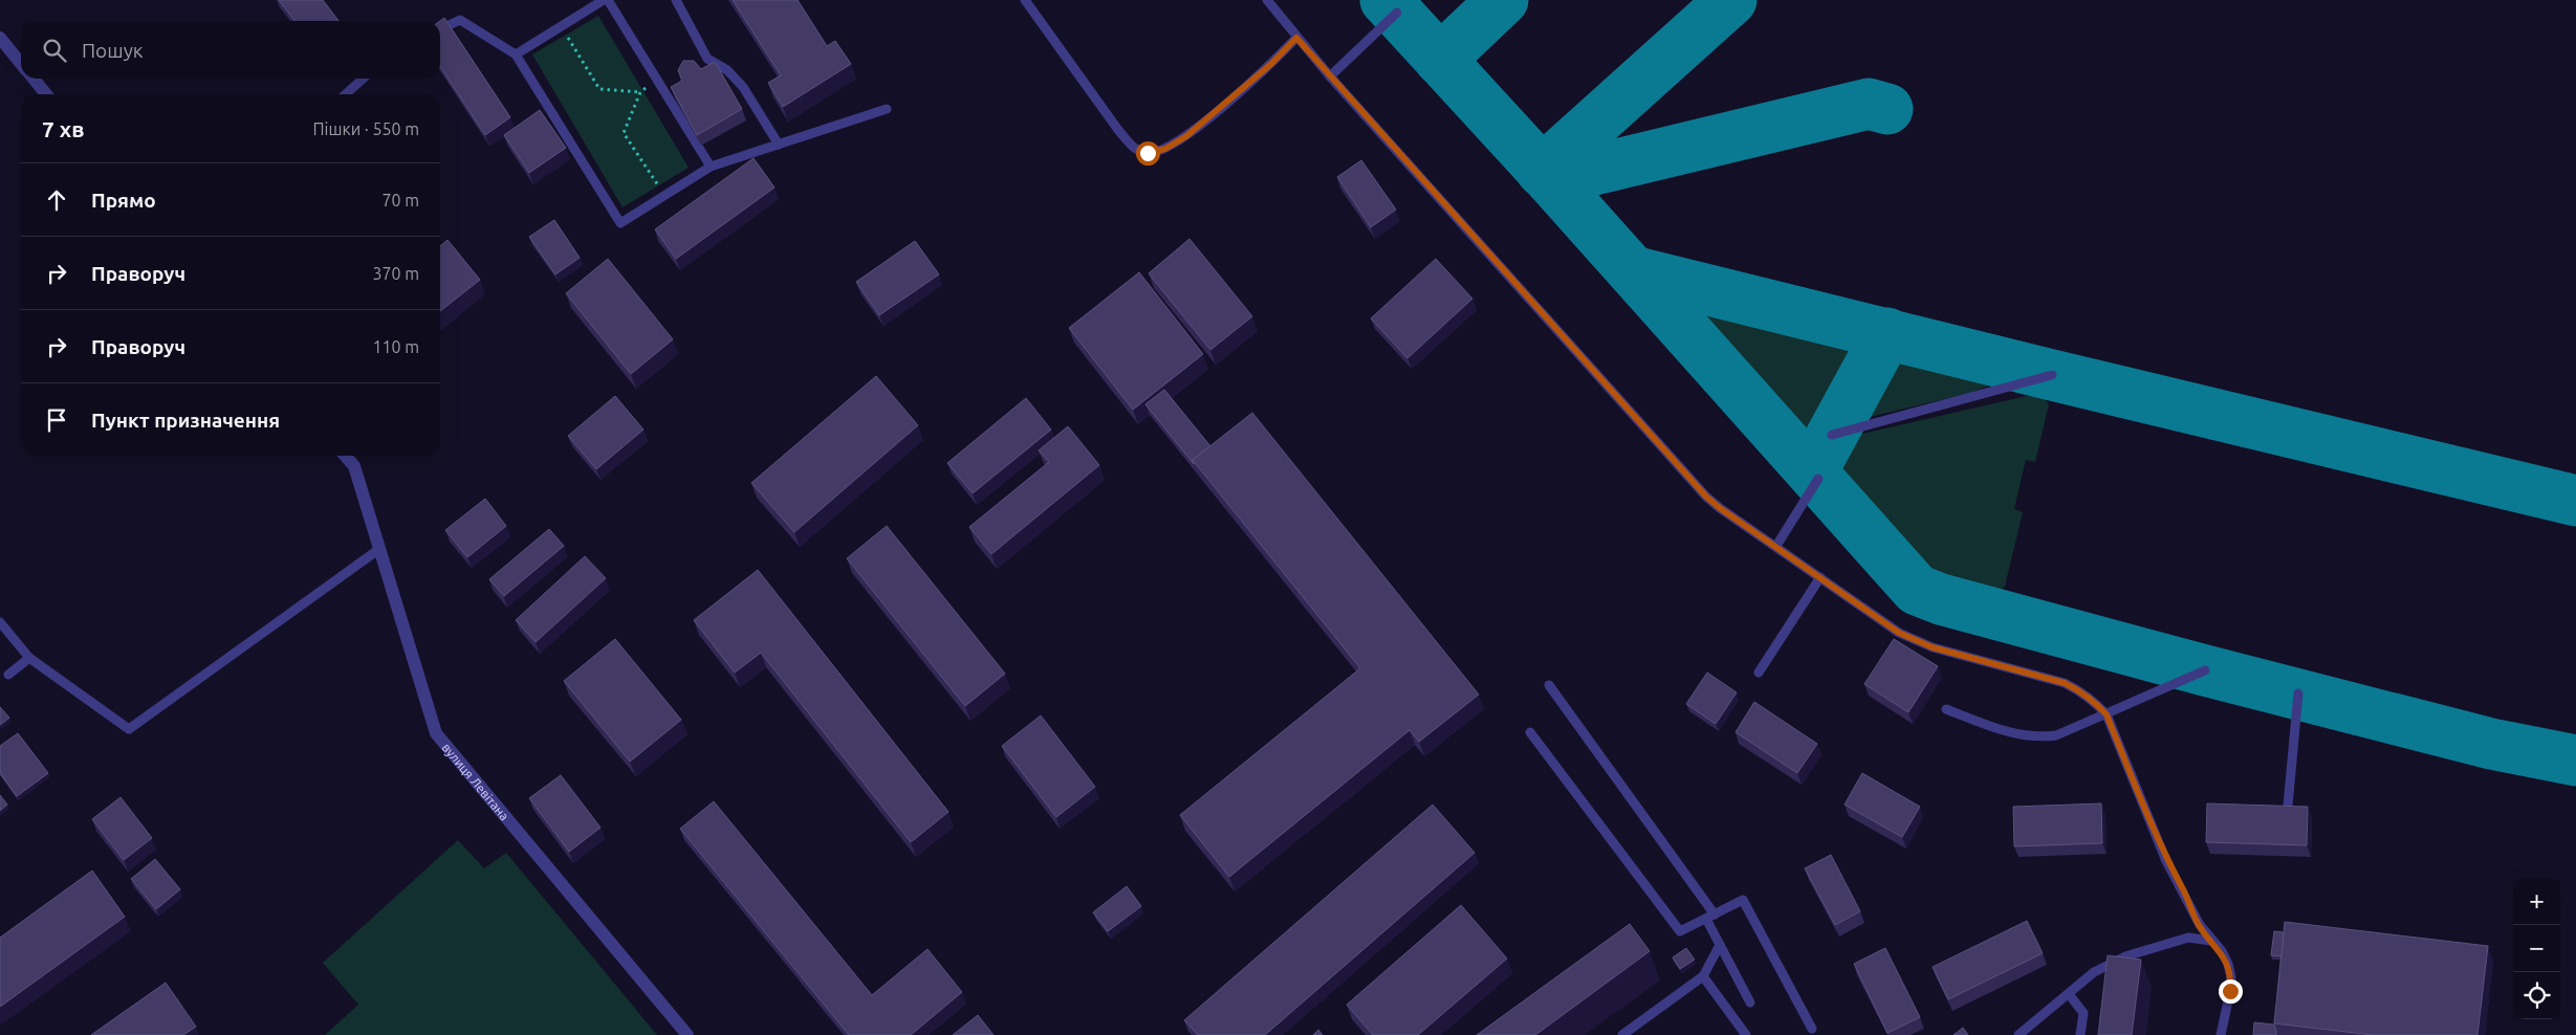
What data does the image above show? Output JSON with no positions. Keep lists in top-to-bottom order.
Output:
{
  "streets": {
    "street": ["вулиця Левітана"]
  },
  "page": {
    "search": "Пошук",
    "heading": ["7 хв", "Пішки · 550 m"],
    "list": [
      ["Прямо", "70 m"],
      ["Праворуч", "370 m"],
      ["Праворуч", "110 m"],
      "Пункт призначення"
    ],
    "map_buttons": ["+", "−"]
  }
}
